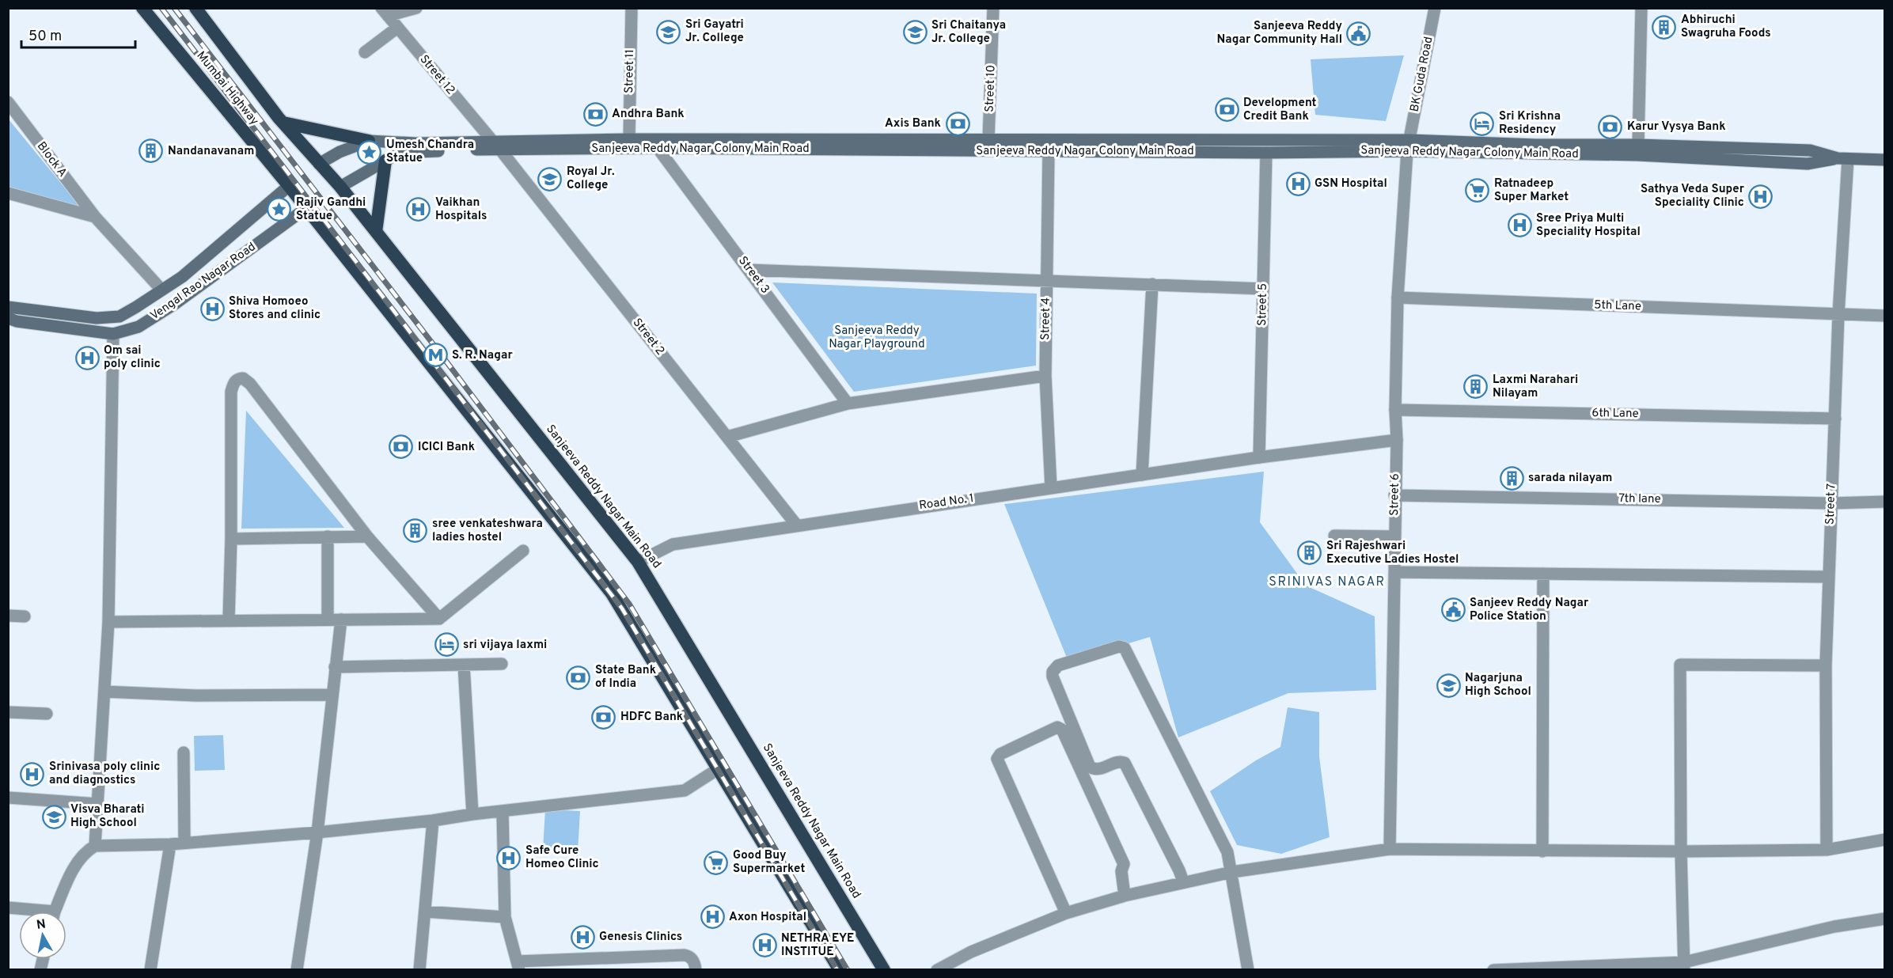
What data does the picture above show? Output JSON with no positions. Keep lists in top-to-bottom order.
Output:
{
  "streets": {
    "highway": ["Mumbai Highway", "Sanjeeva Reddy Nagar Main Road"],
    "main road": ["Sanjeeva Reddy Nagar Colony Main Road", "Vengal Rao Nagar Road"],
    "street": [
      "Street 11",
      "BK Guda Road",
      "Street 12",
      "Street 10",
      "Block A",
      "Street 3",
      "Street 5",
      "5th Lane",
      "Street 4",
      "Street 2",
      "6th Lane",
      "Street 6",
      "7th lane",
      "Road No. 1",
      "Street 7"
    ]
  },
  "crossings": [
    ["Street 11", "Sanjeeva Reddy Nagar Colony Main Road"],
    ["BK Guda Road", "Sanjeeva Reddy Nagar Colony Main Road"],
    ["BK Guda Road", "Street 6"],
    ["Street 12", "Sanjeeva Reddy Nagar Colony Main Road"],
    ["Street 12", "Street 2"],
    ["Mumbai Highway", "Sanjeeva Reddy Nagar Colony Main Road"],
    ["Mumbai Highway", "Vengal Rao Nagar Road"],
    ["Mumbai Highway", "Sanjeeva Reddy Nagar Main Road"],
    ["Street 10", "Sanjeeva Reddy Nagar Colony Main Road"],
    ["Sanjeeva Reddy Nagar Colony Main Road", "Street 3"],
    ["Sanjeeva Reddy Nagar Colony Main Road", "Street 5"],
    ["Sanjeeva Reddy Nagar Colony Main Road", "Street 4"],
    ["Sanjeeva Reddy Nagar Colony Main Road", "Street 2"],
    ["Sanjeeva Reddy Nagar Colony Main Road", "Street 6"],
    ["Sanjeeva Reddy Nagar Colony Main Road", "Sanjeeva Reddy Nagar Main Road"],
    ["Sanjeeva Reddy Nagar Colony Main Road", "Street 7"],
    ["Block A", "Vengal Rao Nagar Road"],
    ["Street 5", "Road No. 1"],
    ["5th Lane", "Street 6"],
    ["5th Lane", "Street 7"],
    ["Street 4", "Road No. 1"],
    ["Street 2", "Road No. 1"],
    ["6th Lane", "Street 6"],
    ["6th Lane", "Street 7"],
    ["Street 6", "7th lane"],
    ["Street 6", "Road No. 1"],
    ["Sanjeeva Reddy Nagar Main Road", "Road No. 1"],
    ["7th lane", "Street 7"]
  ],
  "districts": ["SRINIVAS NAGAR"],
  "parks": ["Sanjeeva Reddy Nagar Playground"],
  "places": {
    "building": [
      "Abhiruchi Swagruha Foods",
      "Nandanavanam",
      "Laxmi Narahari Nilayam",
      "sarada nilayam",
      "sree venkateshwara ladies hostel",
      "Sri Rajeshwari Executive Ladies Hostel"
    ],
    "school or university": [
      "Sri Gayatri Jr. College",
      "Sri Chaitanya Jr. College",
      "Royal Jr. College",
      "Nagarjuna High School",
      "Visva Bharati High School"
    ],
    "public building": ["Sanjeeva Reddy Nagar Community Hall", "Sanjeev Reddy Nagar Police Station"],
    "bank": [
      "Development Credit Bank",
      "Andhra Bank",
      "Axis Bank",
      "Karur Vysya Bank",
      "ICICI Bank",
      "State Bank of India",
      "HDFC Bank"
    ],
    "hotel": ["Sri Krishna Residency", "sri vijaya laxmi"],
    "place": ["Umesh Chandra Statue", "Rajiv Gandhi Statue"],
    "hospital": [
      "GSN Hospital",
      "Sathya Veda Super Speciality Clinic",
      "Vaikhan Hospitals",
      "Sree Priya Multi Speciality Hospital",
      "Shiva Homoeo Stores and clinic",
      "Om sai poly clinic",
      "Srinivasa poly clinic and diagnostics",
      "Safe Cure Homeo Clinic",
      "Axon Hospital",
      "Genesis Clinics",
      "NETHRA EYE INSTITUE"
    ],
    "supermarket": ["Ratnadeep Super Market", "Good Buy Supermarket"],
    "metro station": ["S. R. Nagar"]
  },
  "scale_bar": "50 m",
  "north": "top"
}
